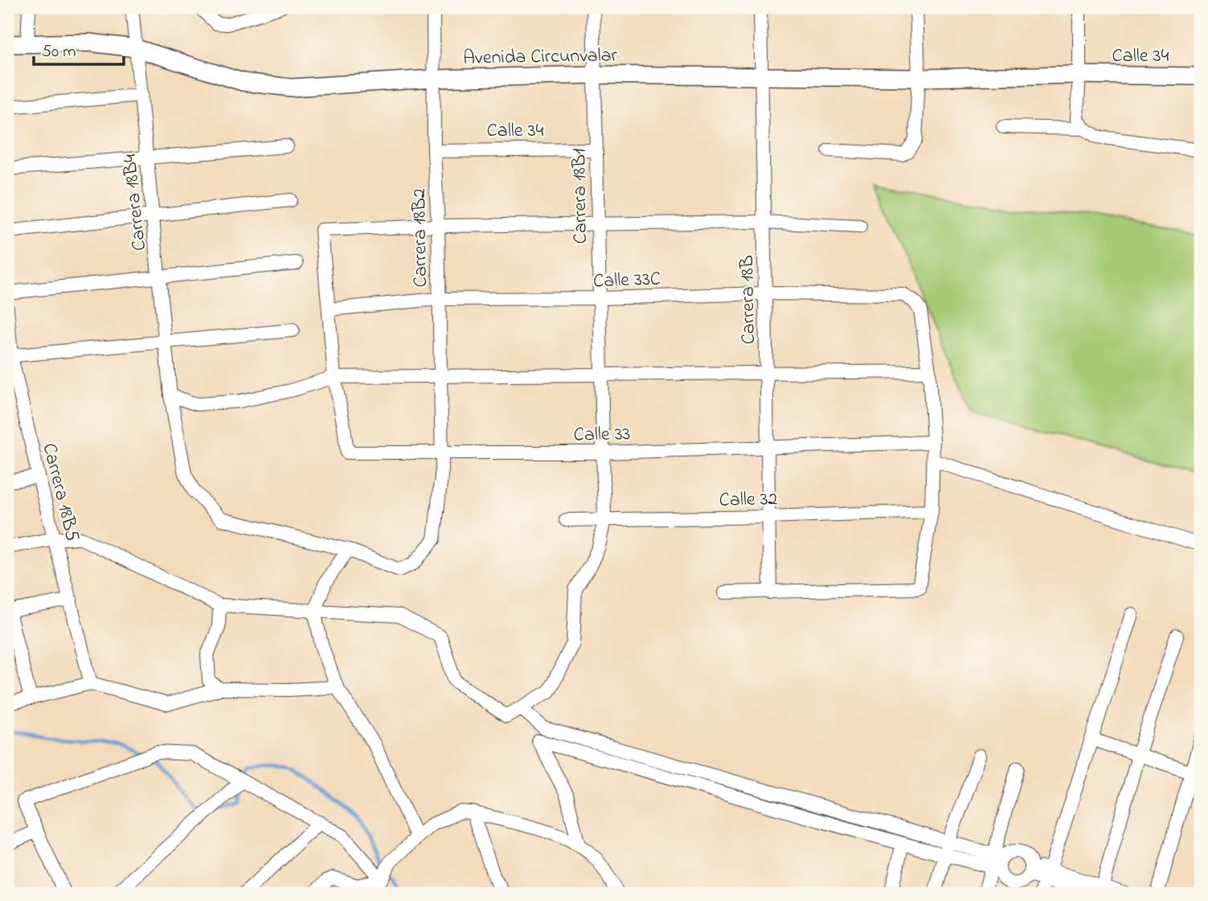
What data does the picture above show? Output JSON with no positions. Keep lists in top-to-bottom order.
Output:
{
  "streets": {
    "main road": ["Calle 34", "Avenida Circunvalar"],
    "street": [
      "Carrera 18B1",
      "Carrera 18B4",
      "Carrera 18B2",
      "Calle 33C",
      "Carrera 18B",
      "Calle 33",
      "Carrera 18B5",
      "Calle 32"
    ]
  },
  "crossings": [
    ["Calle 34", "Avenida Circunvalar"],
    ["Calle 34", "Carrera 18B1"],
    ["Calle 34", "Carrera 18B2"],
    ["Avenida Circunvalar", "Carrera 18B1"],
    ["Avenida Circunvalar", "Carrera 18B4"],
    ["Avenida Circunvalar", "Carrera 18B2"],
    ["Avenida Circunvalar", "Carrera 18B"],
    ["Carrera 18B1", "Calle 33C"],
    ["Carrera 18B1", "Calle 33"],
    ["Carrera 18B1", "Calle 32"],
    ["Carrera 18B4", "Carrera 18B2"],
    ["Carrera 18B2", "Calle 33C"],
    ["Carrera 18B2", "Calle 33"],
    ["Calle 33C", "Carrera 18B"],
    ["Carrera 18B", "Calle 33"],
    ["Carrera 18B", "Calle 32"]
  ],
  "scale_bar": "50 m"
}
